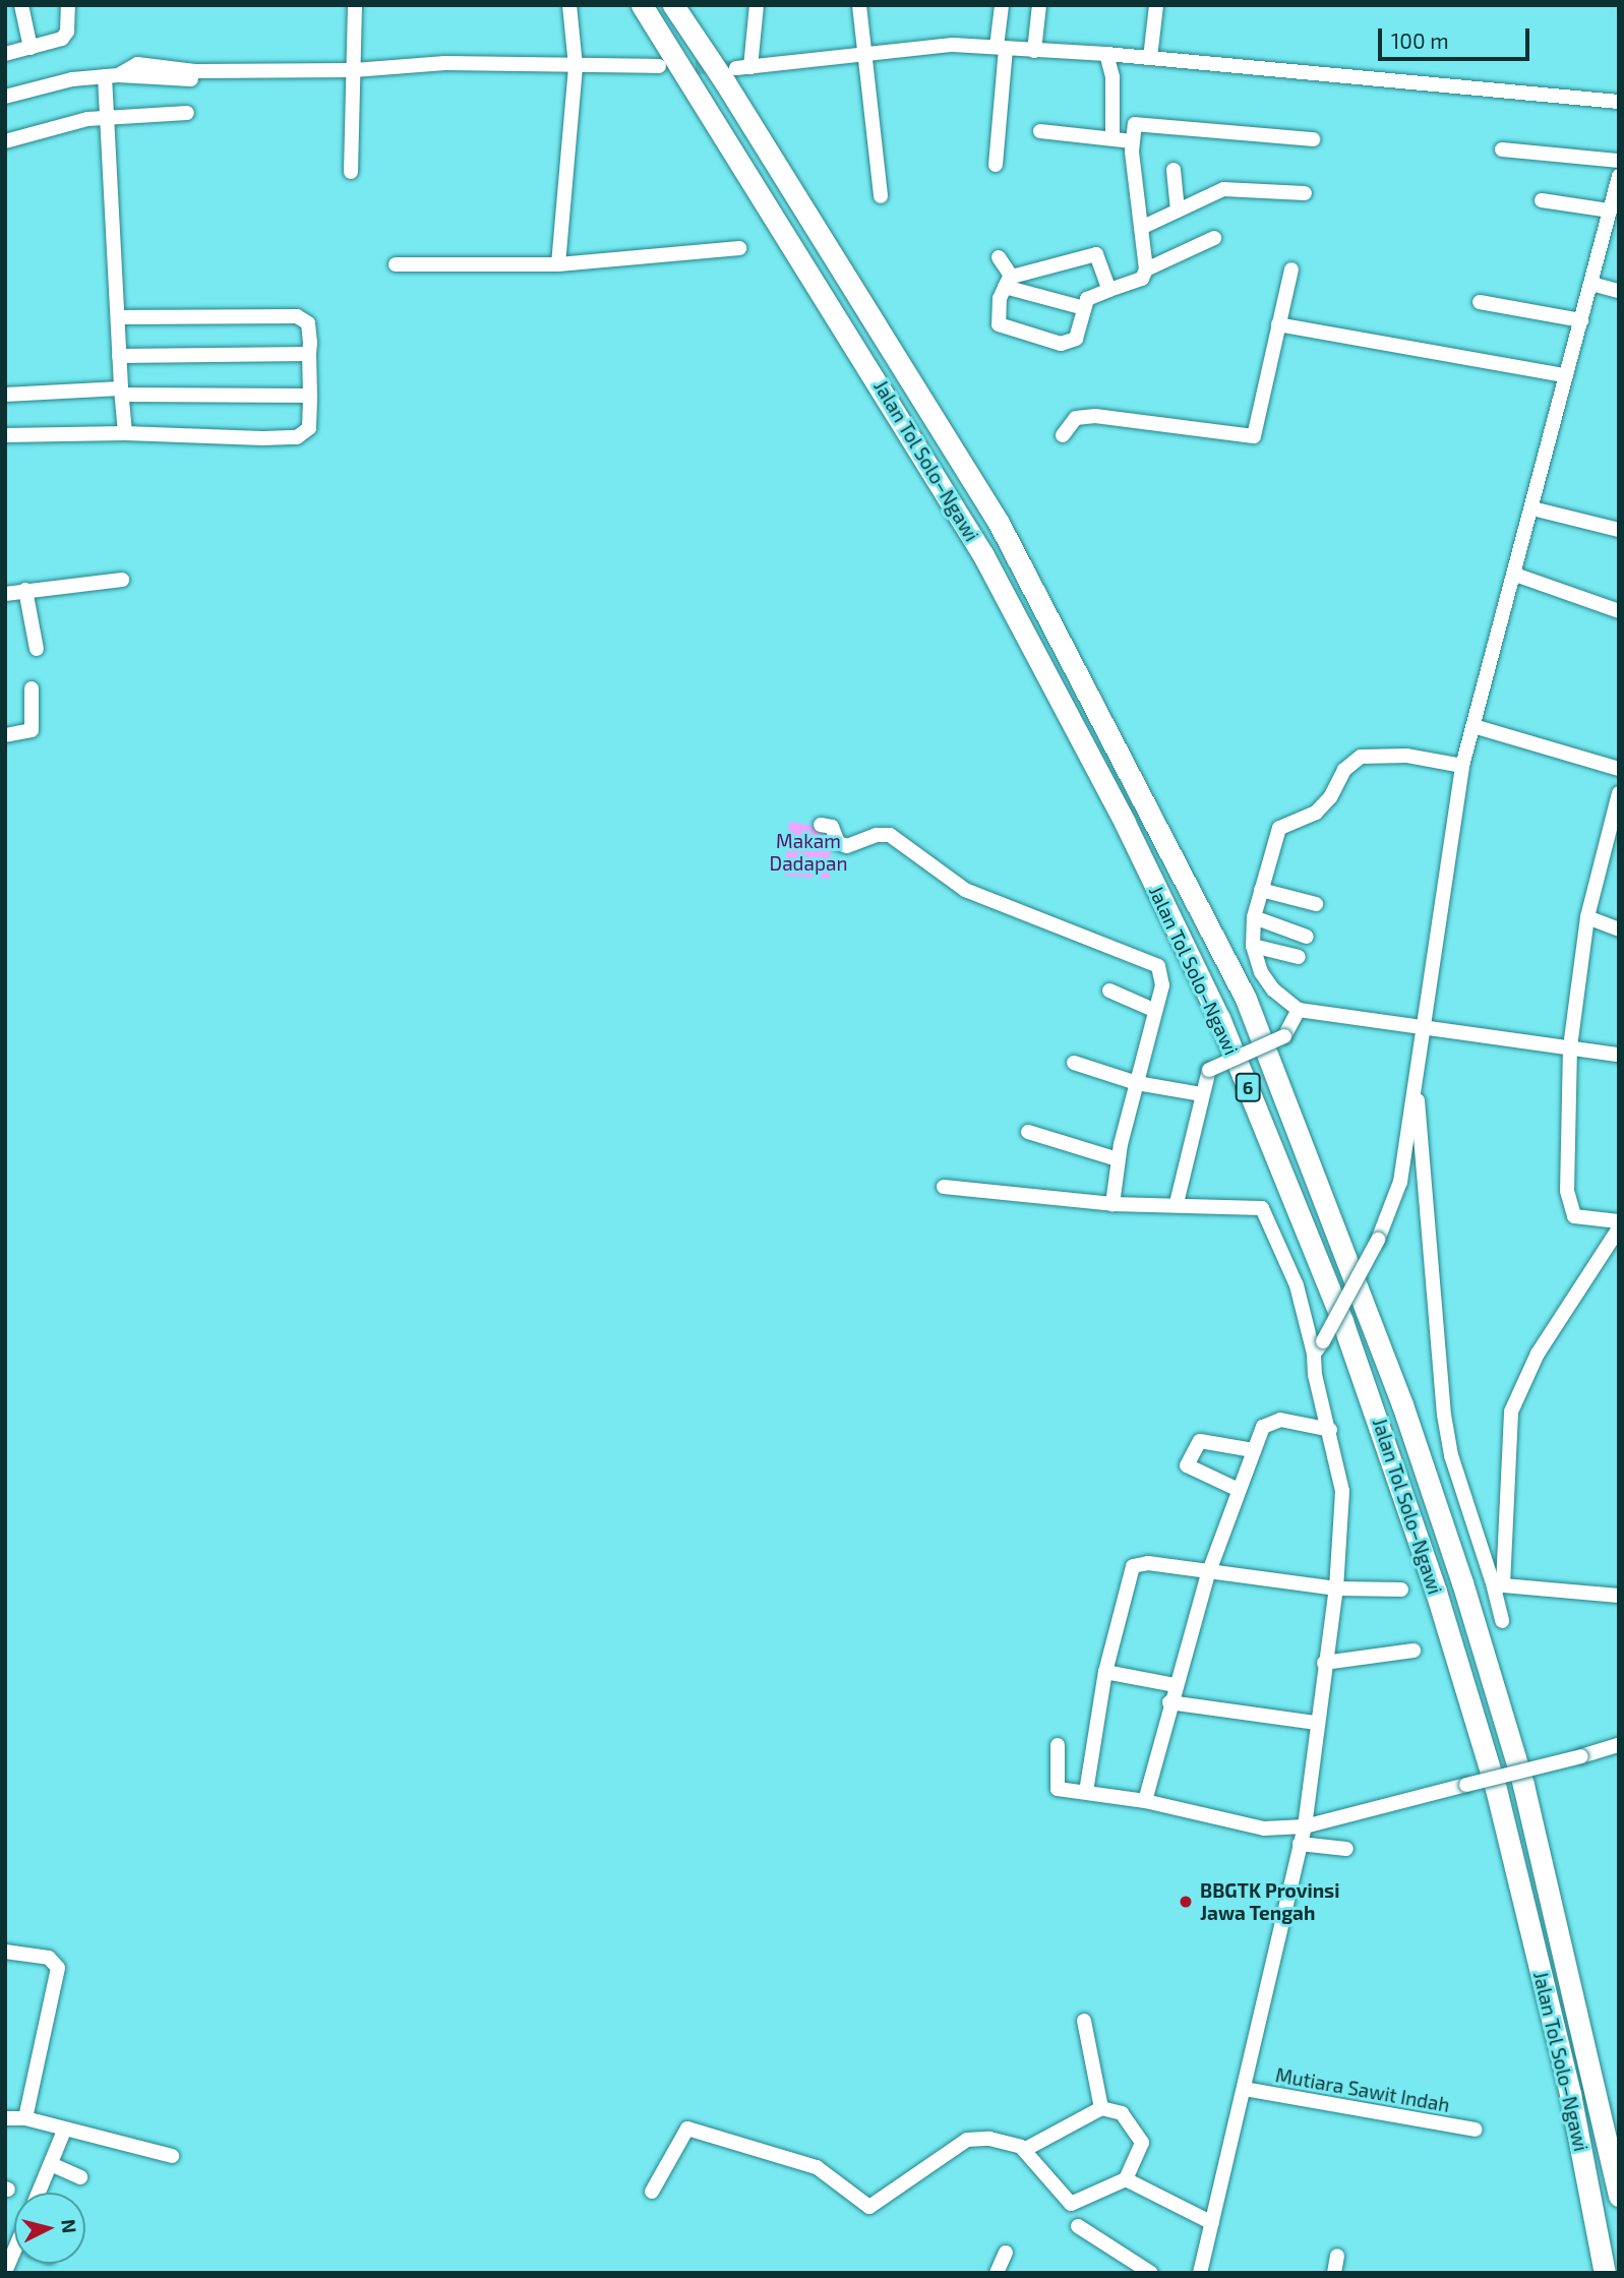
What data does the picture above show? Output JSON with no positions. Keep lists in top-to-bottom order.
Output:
{
  "streets": {
    "highway": ["Jalan Tol Solo–Ngawi", "6"],
    "street": ["Mutiara Sawit Indah"]
  },
  "parks": ["Makam Dadapan"],
  "places": ["BBGTK Provinsi Jawa Tengah"],
  "scale_bar": "100 m",
  "north": "right"
}
